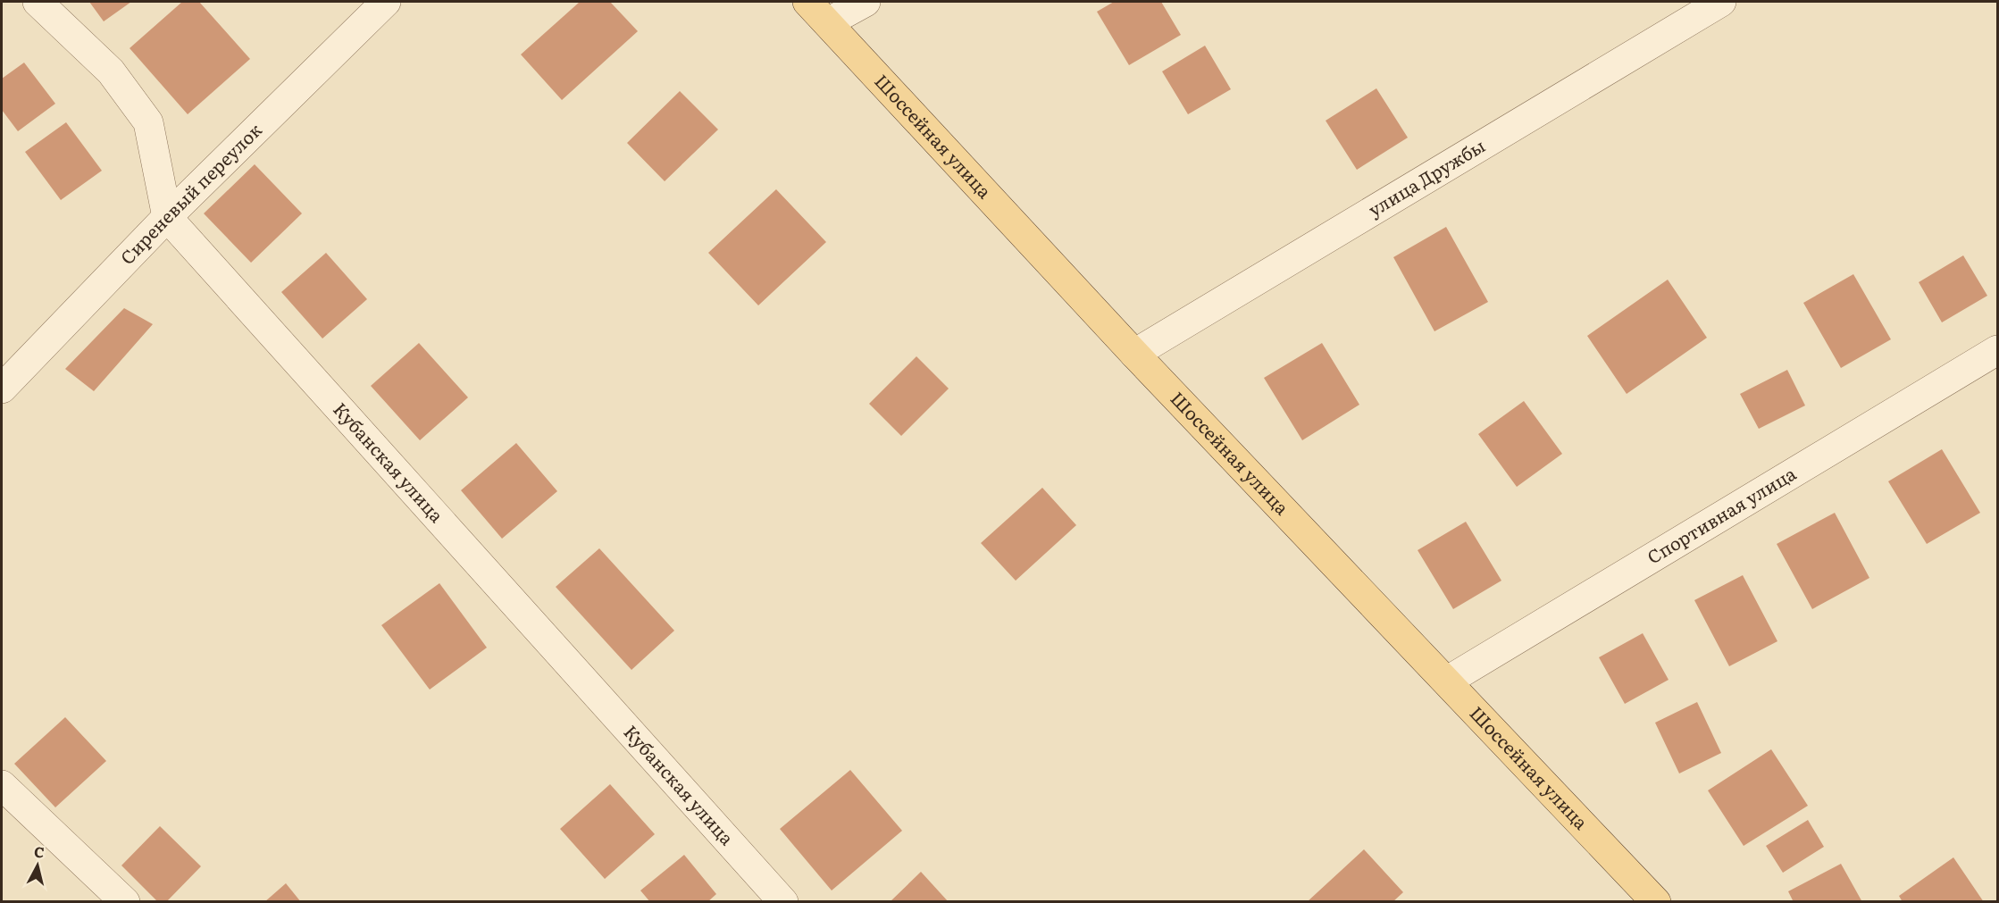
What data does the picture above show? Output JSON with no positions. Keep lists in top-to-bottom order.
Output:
{
  "streets": {
    "main road": ["Шоссейная улица"],
    "street": [
      "улица Дружбы",
      "Сиреневый переулок",
      "Кубанская улица",
      "Спортивная улица"
    ]
  },
  "crossings": [
    ["Шоссейная улица", "улица Дружбы"],
    ["Шоссейная улица", "Спортивная улица"],
    ["Сиреневый переулок", "Кубанская улица"]
  ],
  "north": "top"
}
